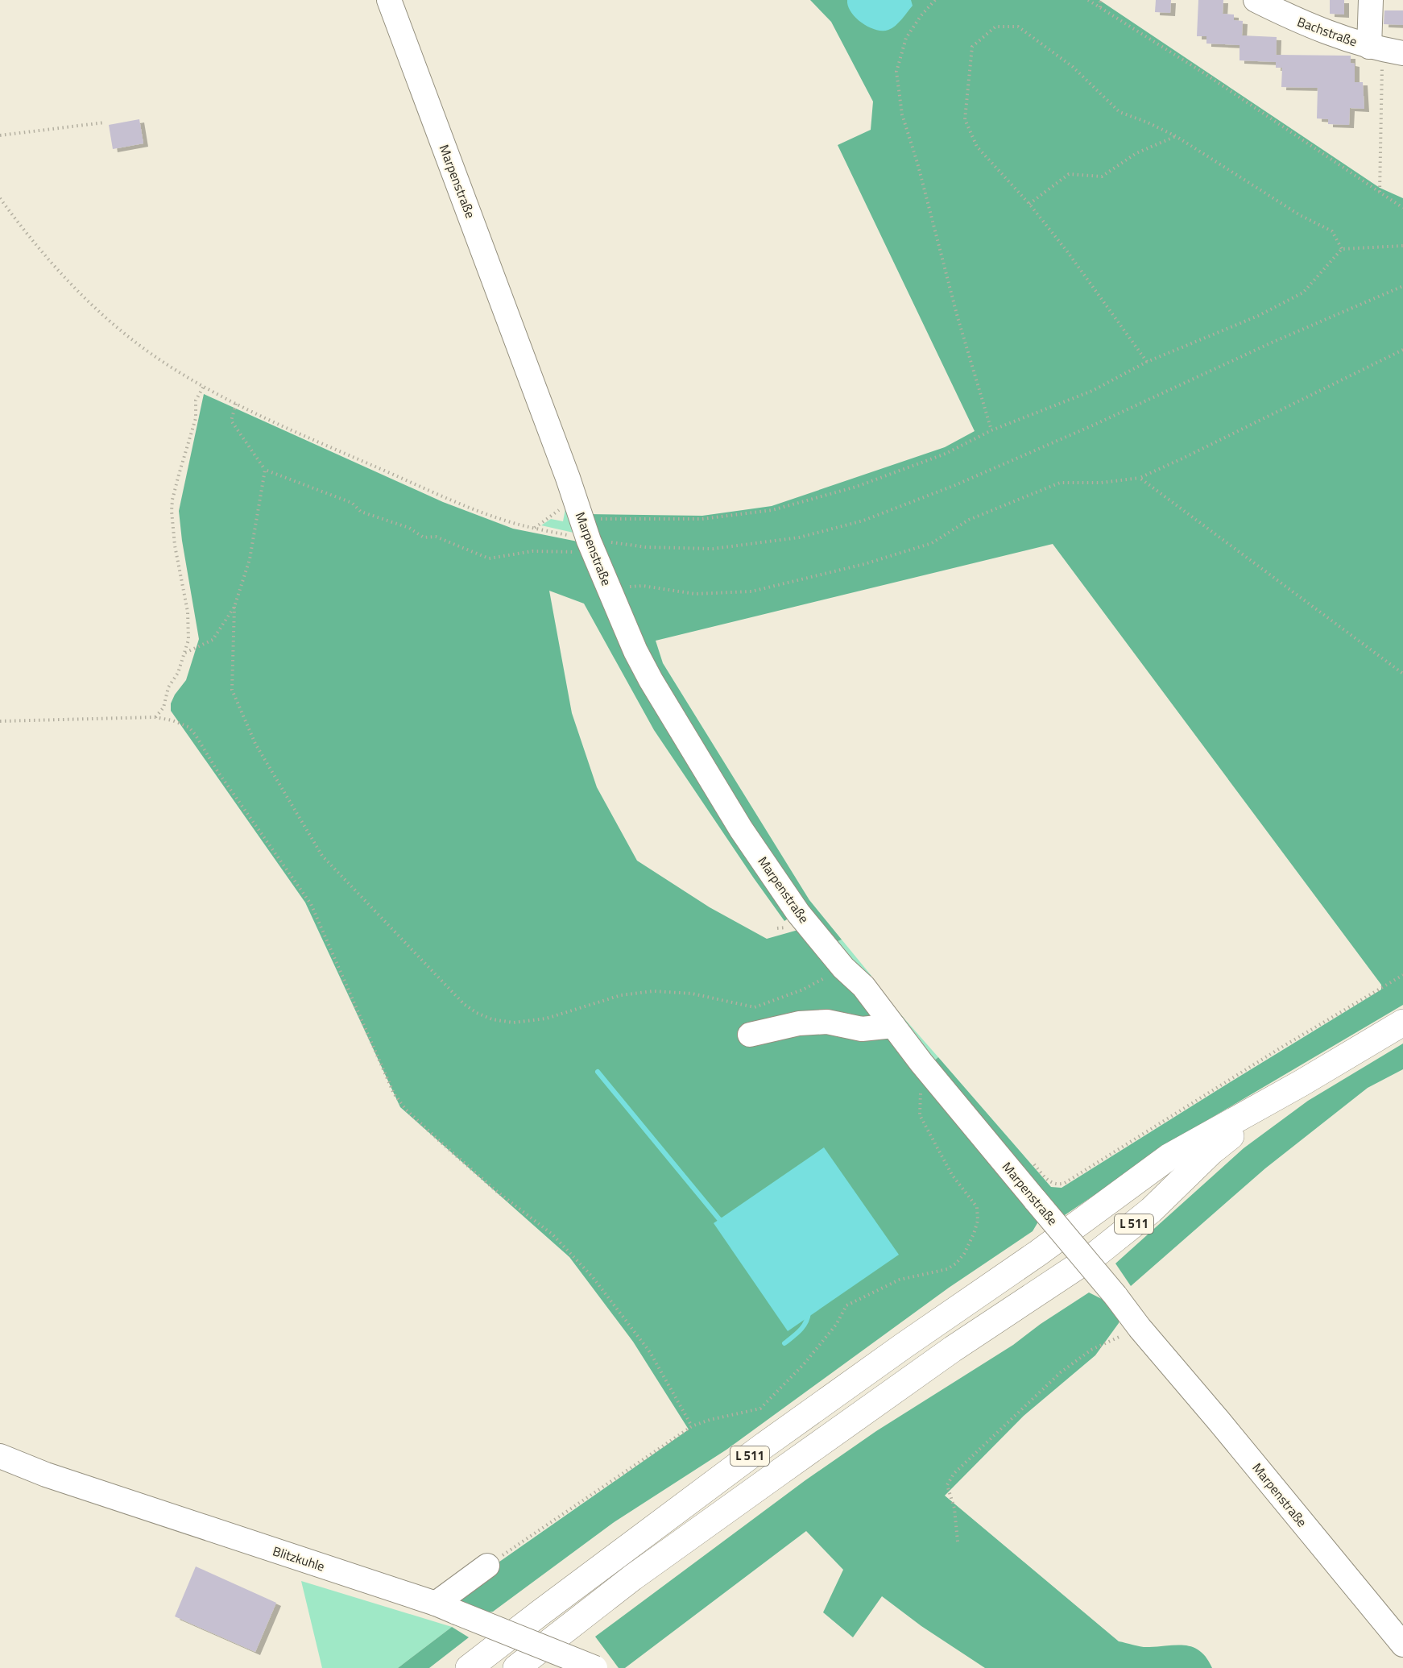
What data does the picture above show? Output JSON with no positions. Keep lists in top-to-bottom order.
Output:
{
  "streets": {
    "highway": ["L 511"],
    "street": ["Bachstraße", "Marpenstraße", "Blitzkuhle"]
  }
}
